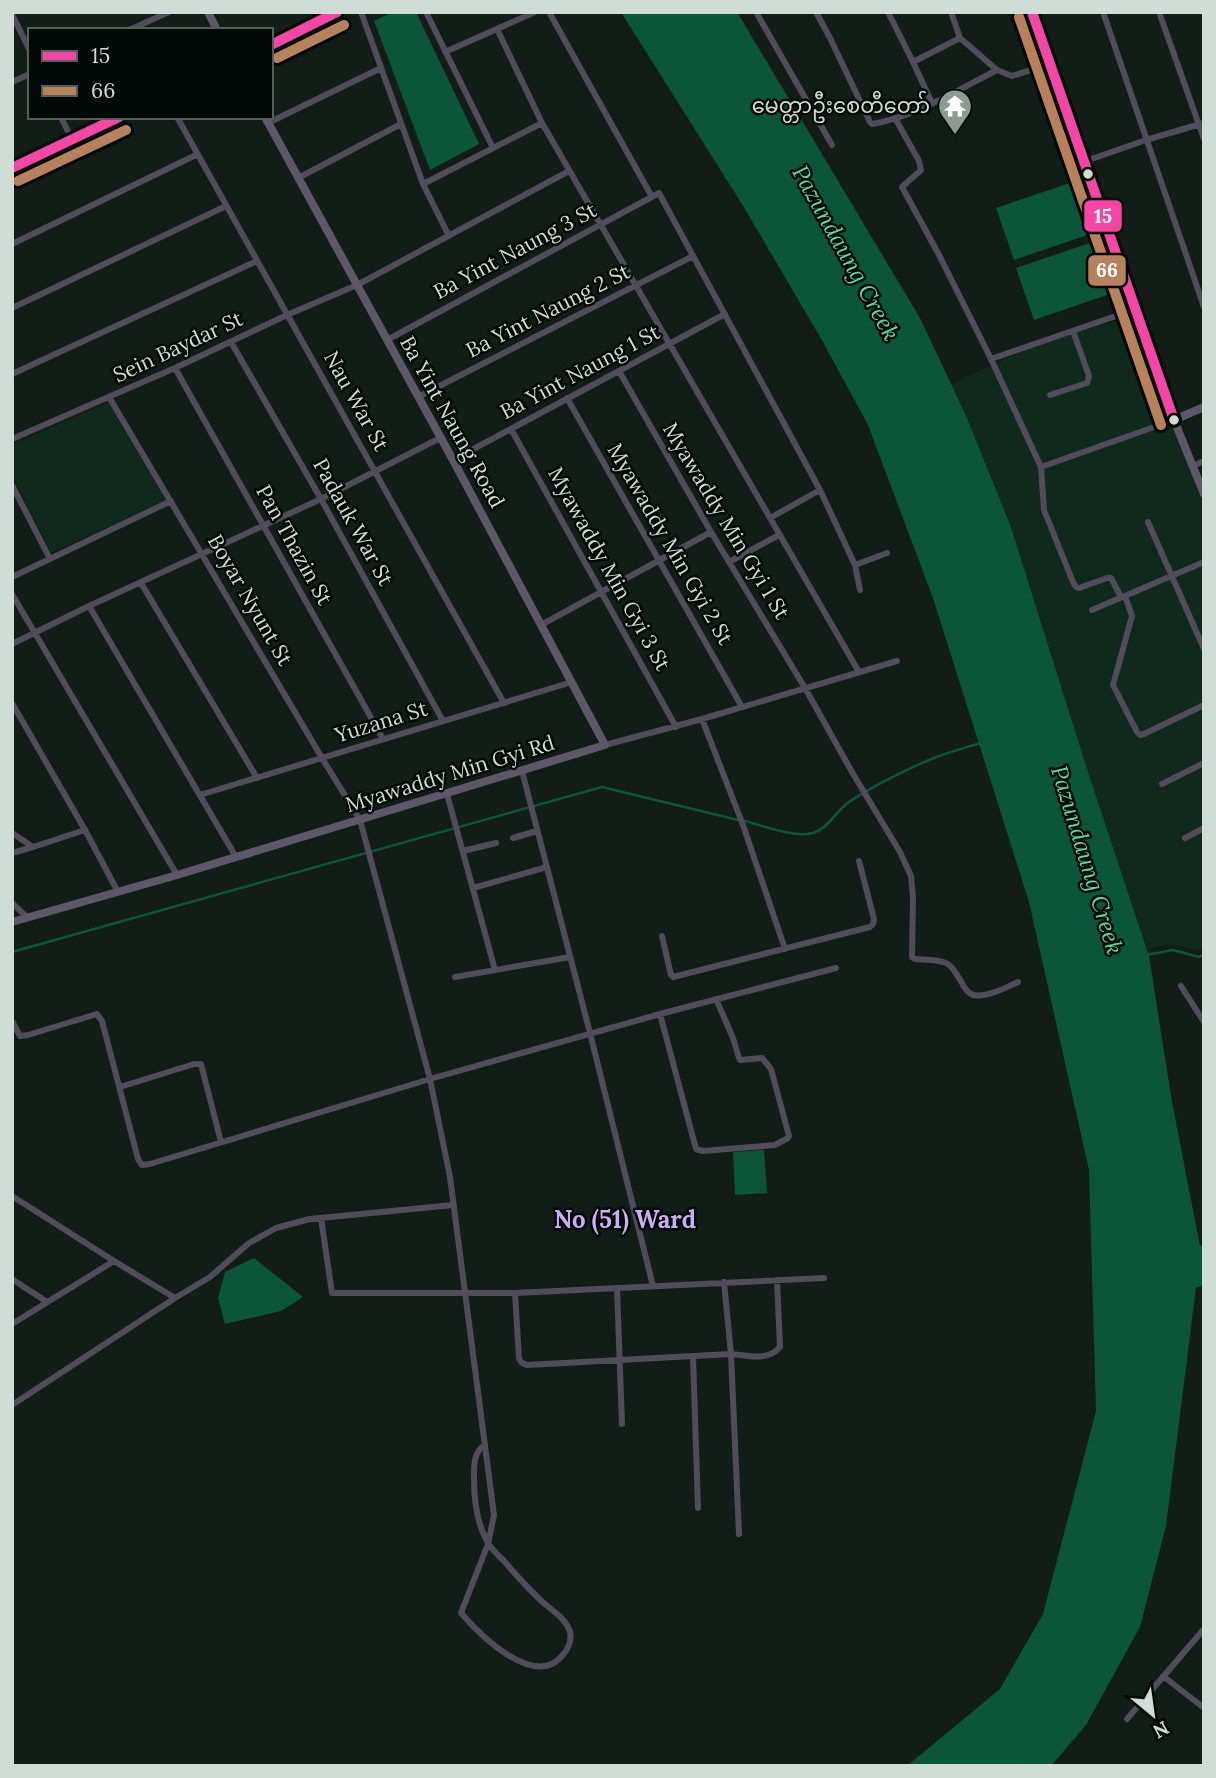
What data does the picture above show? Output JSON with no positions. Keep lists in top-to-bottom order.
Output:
{
  "streets": {
    "main road": ["Ba Yint Naung Road", "Myawaddy Min Gyi Rd"],
    "street": [
      "Ba Yint Naung 3 St",
      "Ba Yint Naung 2 St",
      "Sein Baydar St",
      "Ba Yint Naung 1 St",
      "Nau War St",
      "Myawaddy Min Gyi 1 St",
      "Padauk War St",
      "Myawaddy Min Gyi 2 St",
      "Pan Thazin St",
      "Myawaddy Min Gyi 3 St",
      "Boyar Nyunt St",
      "Yuzana St"
    ]
  },
  "crossings": [
    ["Ba Yint Naung 3 St", "Ba Yint Naung 2 St"],
    ["Ba Yint Naung 3 St", "Ba Yint Naung Road"],
    ["Ba Yint Naung 2 St", "Ba Yint Naung Road"],
    ["Sein Baydar St", "Nau War St"],
    ["Sein Baydar St", "Ba Yint Naung Road"],
    ["Sein Baydar St", "Padauk War St"],
    ["Sein Baydar St", "Pan Thazin St"],
    ["Sein Baydar St", "Boyar Nyunt St"],
    ["Ba Yint Naung 1 St", "Ba Yint Naung Road"],
    ["Ba Yint Naung 1 St", "Myawaddy Min Gyi 1 St"],
    ["Ba Yint Naung 1 St", "Myawaddy Min Gyi 2 St"],
    ["Ba Yint Naung 1 St", "Myawaddy Min Gyi 3 St"],
    ["Nau War St", "Yuzana St"],
    ["Ba Yint Naung Road", "Yuzana St"],
    ["Ba Yint Naung Road", "Myawaddy Min Gyi Rd"],
    ["Myawaddy Min Gyi 1 St", "Myawaddy Min Gyi Rd"],
    ["Padauk War St", "Yuzana St"],
    ["Myawaddy Min Gyi 2 St", "Myawaddy Min Gyi Rd"],
    ["Pan Thazin St", "Yuzana St"],
    ["Myawaddy Min Gyi 3 St", "Myawaddy Min Gyi Rd"],
    ["Boyar Nyunt St", "Yuzana St"],
    ["Boyar Nyunt St", "Myawaddy Min Gyi Rd"]
  ],
  "districts": ["No (51) Ward"],
  "water": ["Pazundaung Creek"],
  "places": {
    "temple": ["မေတ္တာဦးစေတီတော်"]
  },
  "lines": ["transit line 15", "transit line 66"],
  "legend": ["15", "66"],
  "north": "bottom right"
}
